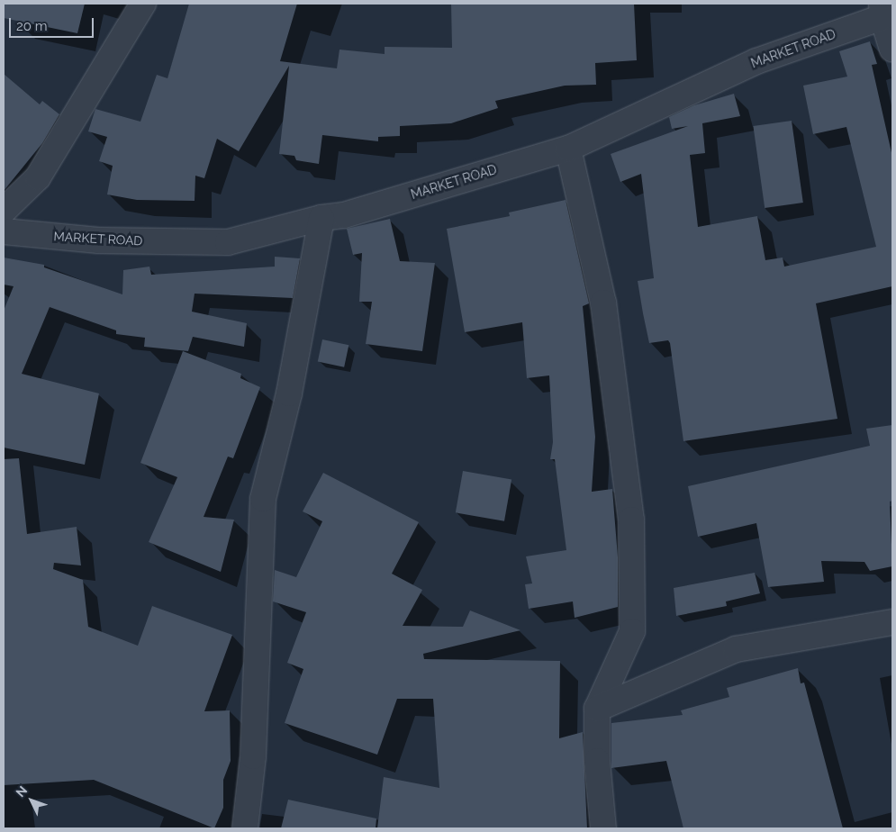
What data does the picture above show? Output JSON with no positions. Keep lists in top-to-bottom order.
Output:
{
  "streets": {
    "street": ["MARKET ROAD"]
  },
  "scale_bar": "20 m",
  "north": "top left"
}
